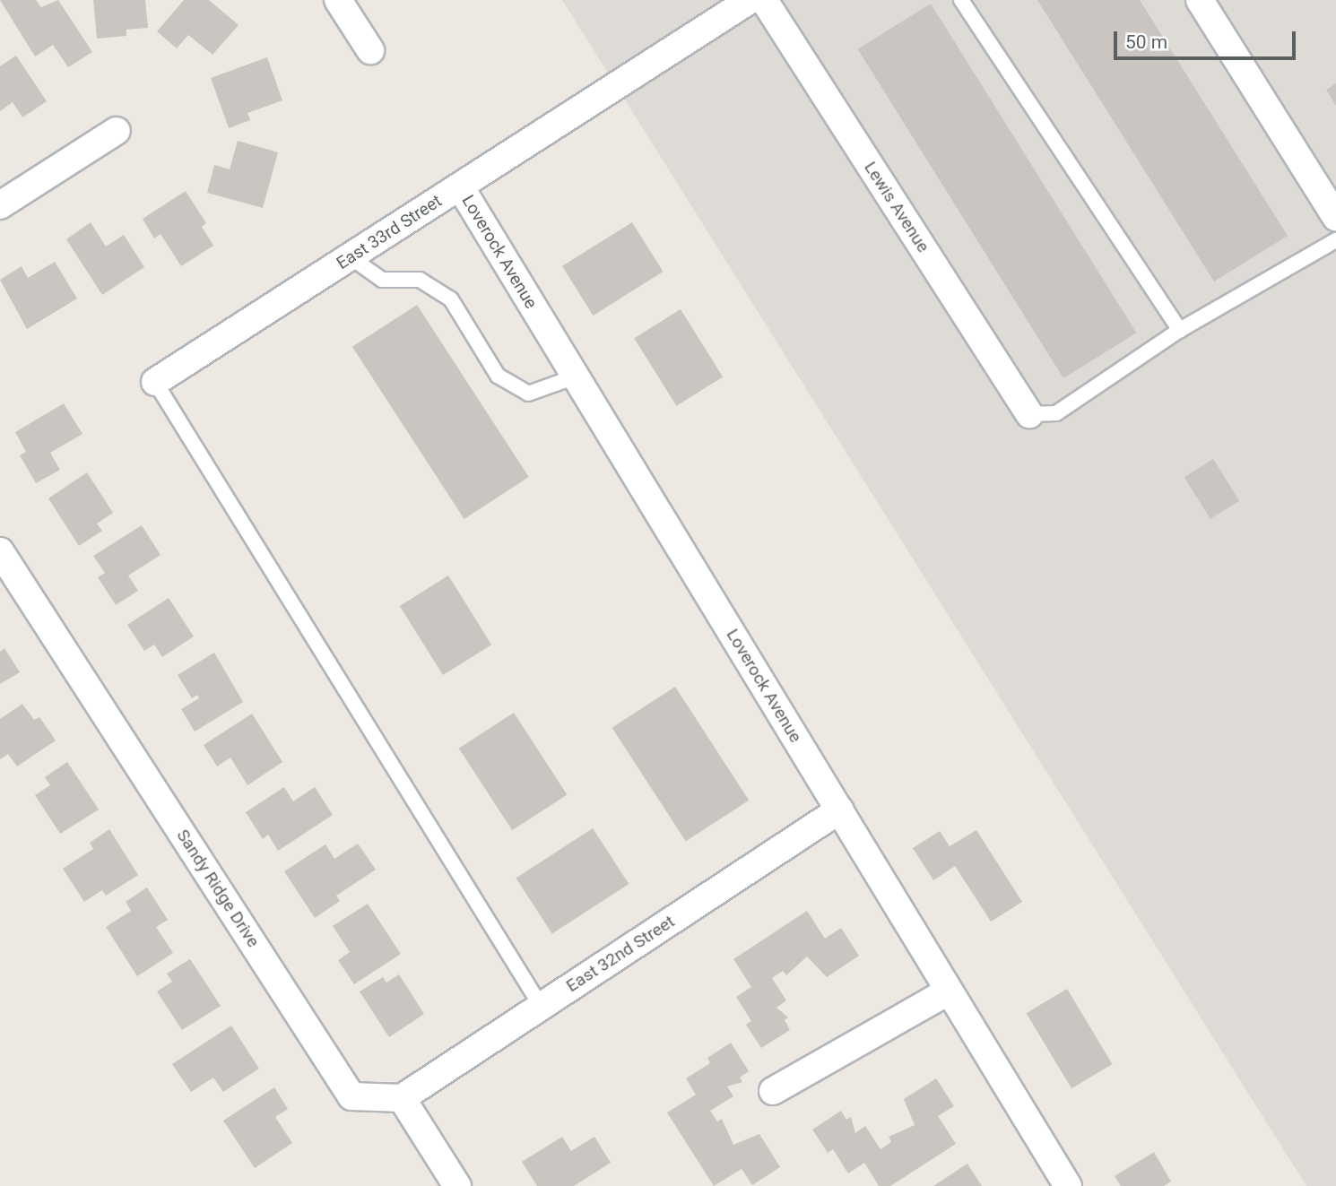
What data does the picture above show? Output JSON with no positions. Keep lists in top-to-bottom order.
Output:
{
  "streets": {
    "street": [
      "Lewis Avenue",
      "East 33rd Street",
      "Loverock Avenue",
      "Sandy Ridge Drive",
      "East 32nd Street"
    ]
  },
  "crossings": [
    ["East 33rd Street", "Loverock Avenue"],
    ["Loverock Avenue", "East 32nd Street"],
    ["Sandy Ridge Drive", "East 32nd Street"]
  ],
  "scale_bar": "50 m"
}
